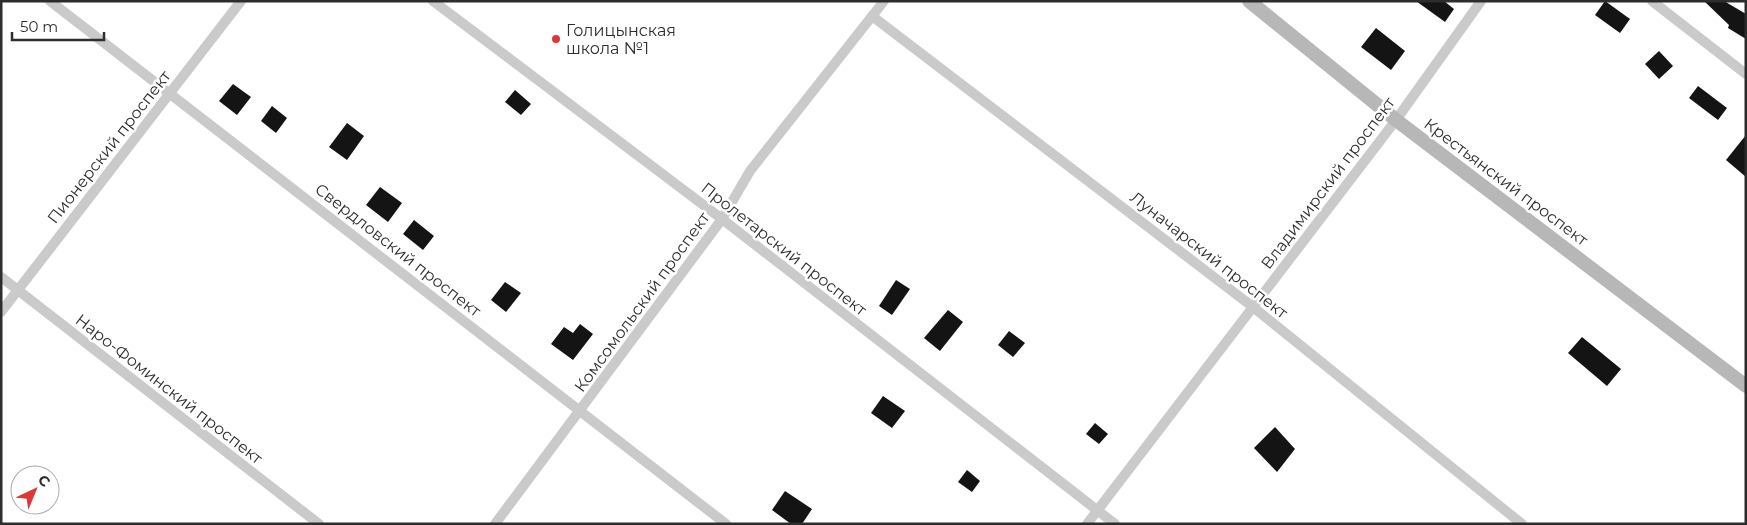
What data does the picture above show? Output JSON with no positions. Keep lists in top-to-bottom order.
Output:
{
  "streets": {
    "street": [
      "Пионерский проспект",
      "Крестьянский проспект",
      "Владимирский проспект",
      "Пролетарский проспект",
      "Свердловский проспект",
      "Луначарский проспект",
      "Комсомольский проспект",
      "Наро-Фоминский проспект"
    ]
  },
  "crossings": [
    ["Пионерский проспект", "Свердловский проспект"],
    ["Пионерский проспект", "Наро-Фоминский проспект"],
    ["Крестьянский проспект", "Владимирский проспект"],
    ["Владимирский проспект", "Пролетарский проспект"],
    ["Владимирский проспект", "Луначарский проспект"],
    ["Пролетарский проспект", "Комсомольский проспект"],
    ["Свердловский проспект", "Комсомольский проспект"],
    ["Луначарский проспект", "Комсомольский проспект"]
  ],
  "places": ["Голицынская школа №1"],
  "scale_bar": "50 m",
  "north": "top right"
}
